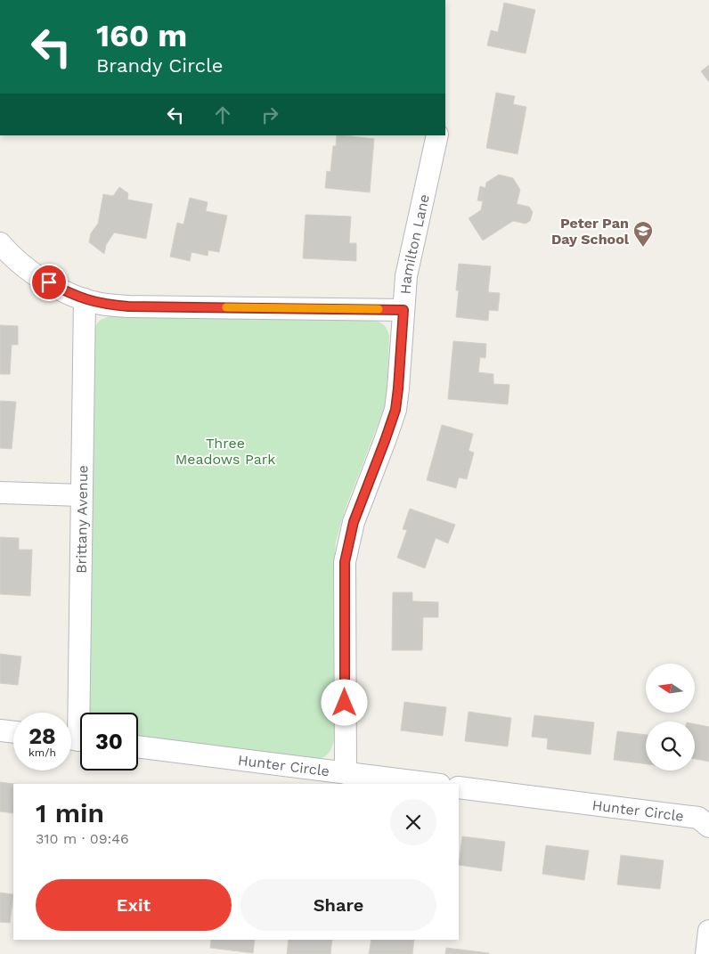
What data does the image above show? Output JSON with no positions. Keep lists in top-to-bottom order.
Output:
{
  "streets": {
    "street": ["Hamilton Lane", "Brittany Avenue", "Hunter Circle"]
  },
  "crossings": [
    ["Hamilton Lane", "Hunter Circle"]
  ],
  "parks": ["Three Meadows Park"],
  "places": {
    "school or university": ["Peter Pan Day School"]
  },
  "north": "left",
  "page": {
    "turn": ["160 m", "Brandy Circle"],
    "speed": "28 km/h",
    "limit": "30",
    "heading": ["1 min", "310 m · 09:46"],
    "buttons": ["Exit", "Share"]
  }
}
